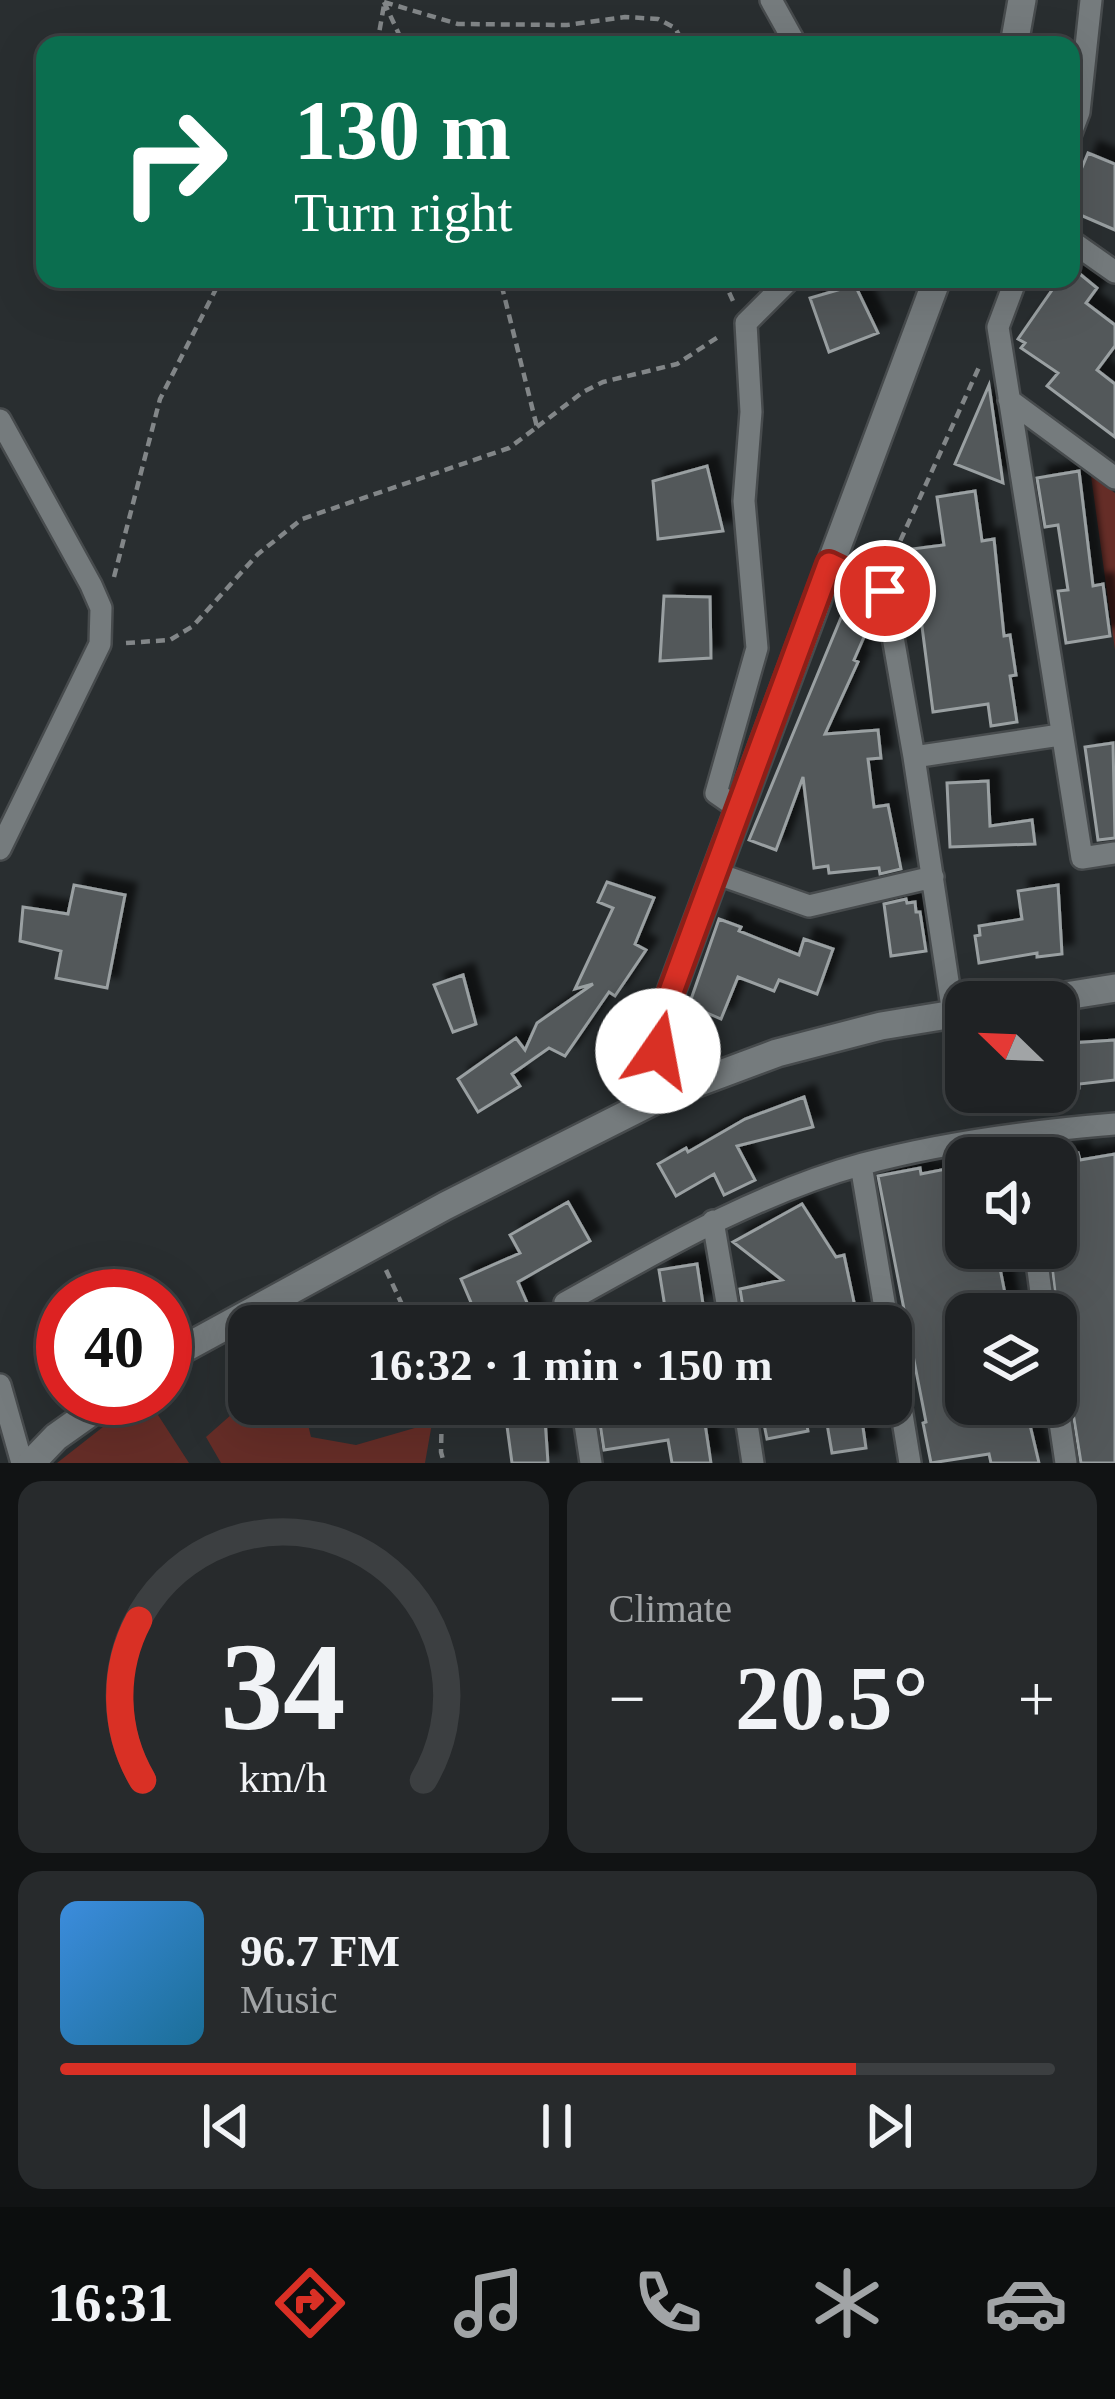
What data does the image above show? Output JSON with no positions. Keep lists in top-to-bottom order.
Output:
{
  "north": "top left",
  "page": {
    "turn": ["130 m", "Turn right"],
    "limit": "40",
    "trip": "16:32 · 1 min · 150 m",
    "tile": "Climate",
    "heat": ["−", "20.5°", "+"],
    "song": ["96.7 FM", "Music"],
    "tabs": "16:31",
    "gauge": ["34", "km/h"]
  }
}
